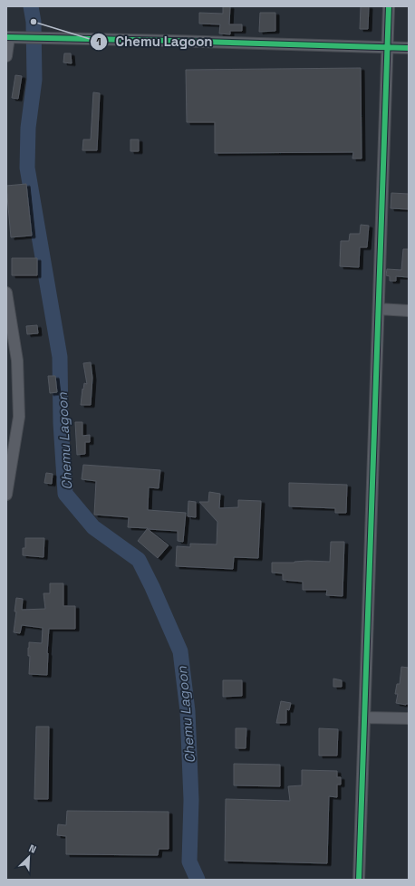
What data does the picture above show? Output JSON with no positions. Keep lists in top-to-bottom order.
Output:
{
  "water": ["Chemu Lagoon"],
  "places": ["Chemu Lagoon"],
  "north": "top right"
}
